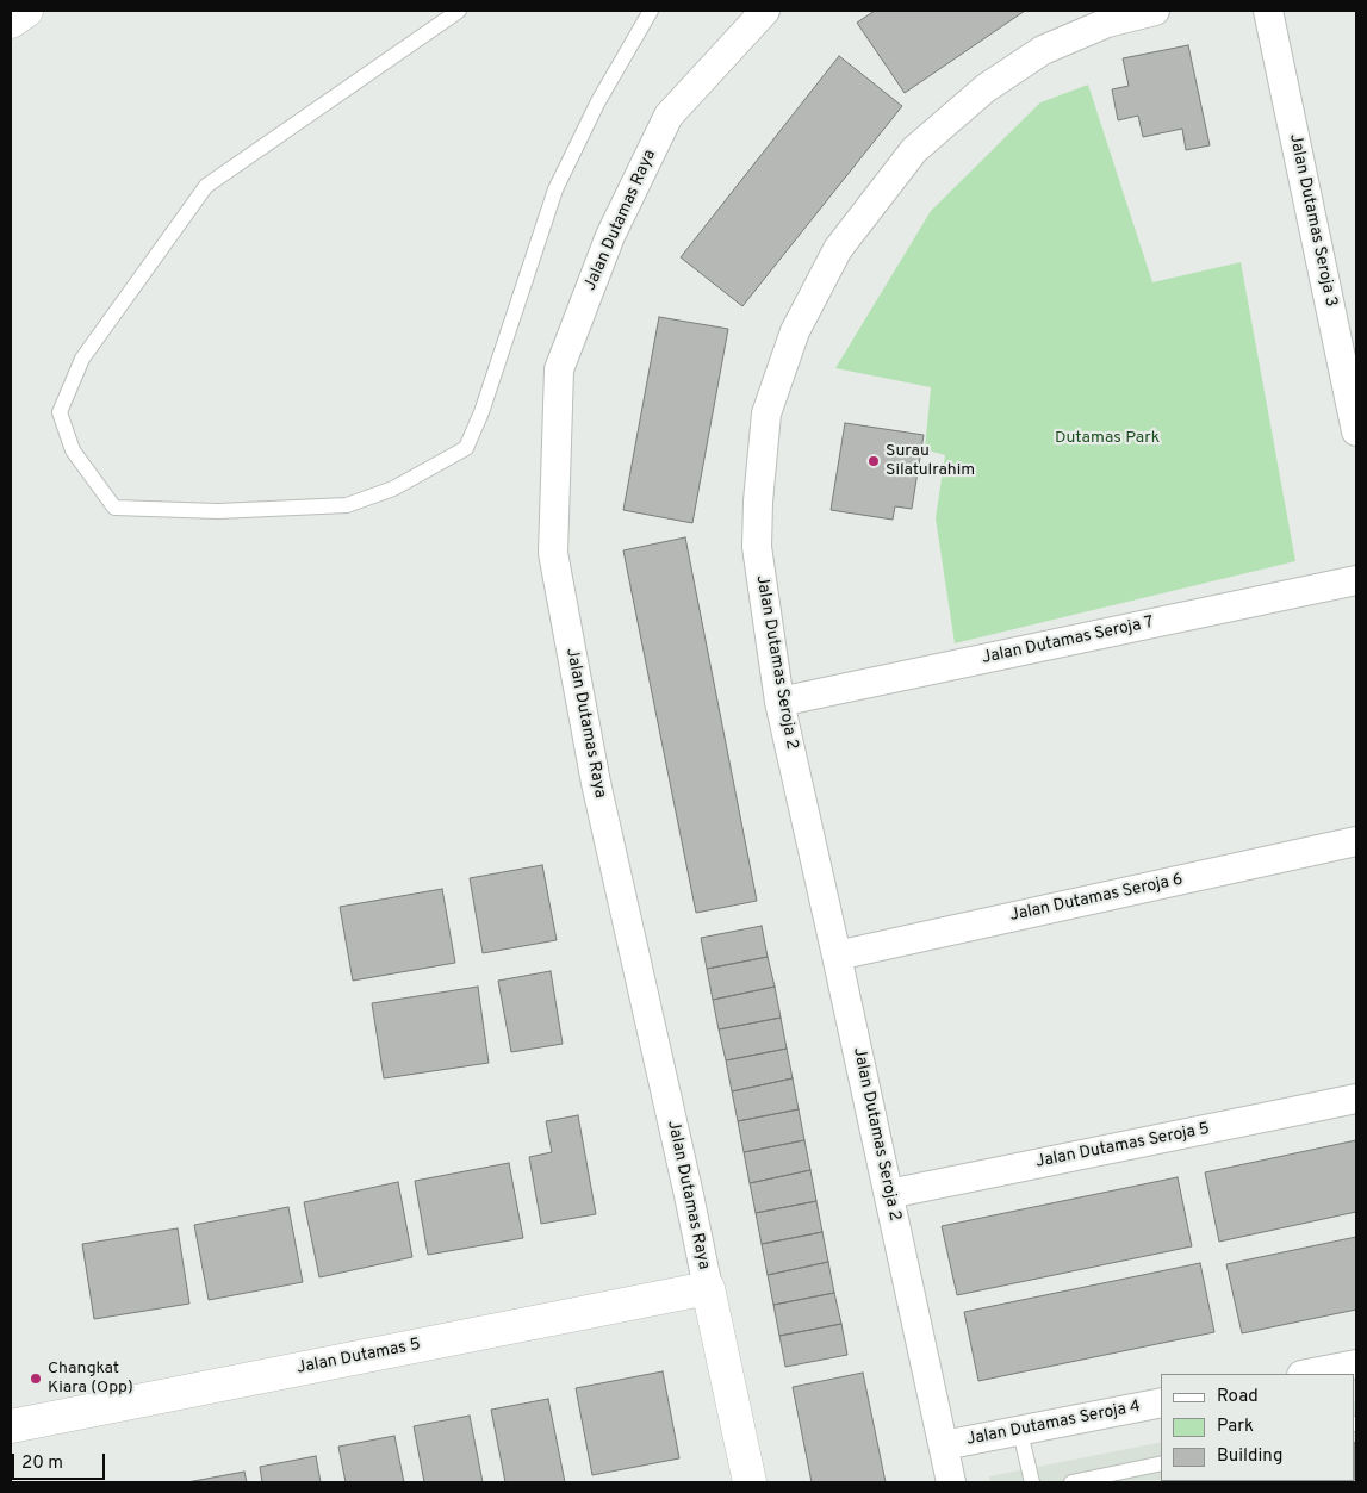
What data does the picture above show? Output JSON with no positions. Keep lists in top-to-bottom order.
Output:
{
  "streets": {
    "main road": ["Jalan Dutamas Raya", "Jalan Dutamas 5"],
    "street": [
      "Jalan Dutamas Seroja 3",
      "Jalan Dutamas Seroja 7",
      "Jalan Dutamas Seroja 2",
      "Jalan Dutamas Seroja 6",
      "Jalan Dutamas Seroja 5",
      "Jalan Dutamas Seroja 4"
    ]
  },
  "crossings": [
    ["Jalan Dutamas Raya", "Jalan Dutamas 5"],
    ["Jalan Dutamas Seroja 7", "Jalan Dutamas Seroja 2"],
    ["Jalan Dutamas Seroja 2", "Jalan Dutamas Seroja 6"],
    ["Jalan Dutamas Seroja 2", "Jalan Dutamas Seroja 5"],
    ["Jalan Dutamas Seroja 2", "Jalan Dutamas Seroja 4"]
  ],
  "parks": ["Dutamas Park"],
  "places": ["Surau Silatulrahim", "Changkat Kiara (Opp)"],
  "legend": ["Road", "Park", "Building"],
  "scale_bar": "20 m"
}
